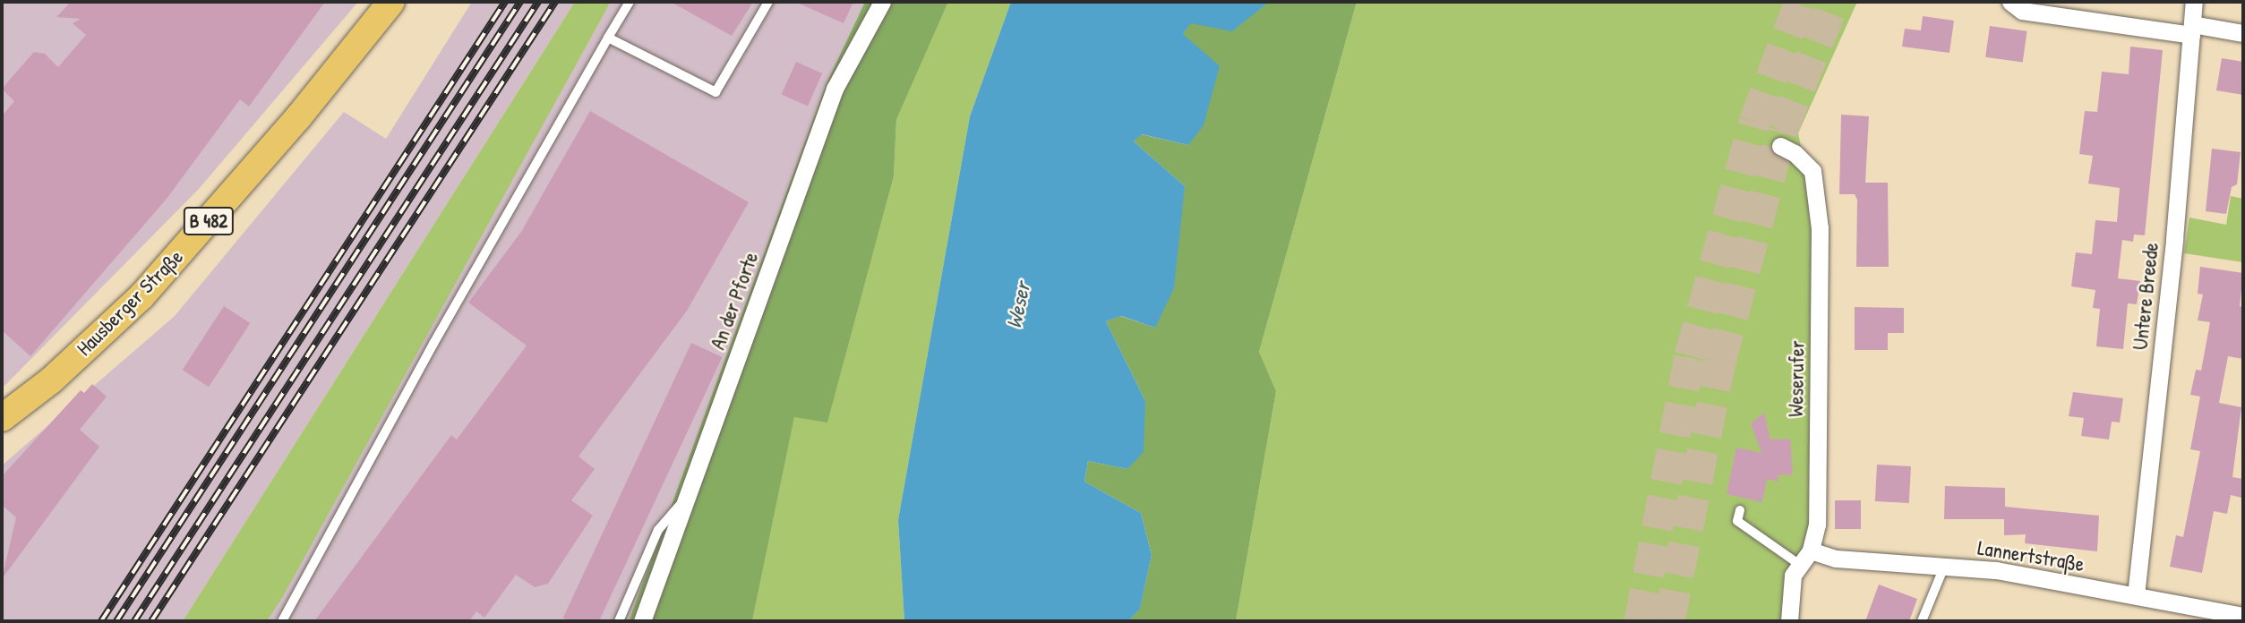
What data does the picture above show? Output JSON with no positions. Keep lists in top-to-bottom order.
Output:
{
  "streets": {
    "main road": ["B 482", "Hausberger Straße"],
    "street": [
      "Untere Breede",
      "An der Pforte",
      "Weserufer",
      "Lannertstraße"
    ]
  },
  "crossings": [
    ["Untere Breede", "Lannertstraße"],
    ["Weserufer", "Lannertstraße"]
  ],
  "water": ["Weser"]
}
